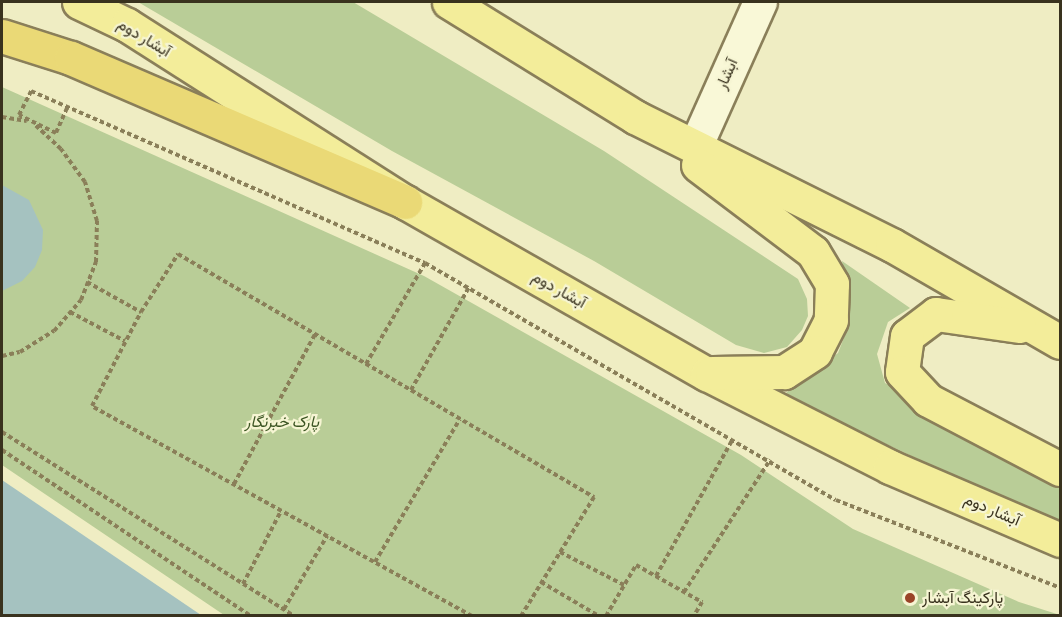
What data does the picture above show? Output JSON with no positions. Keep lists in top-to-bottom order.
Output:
{
  "streets": {
    "main road": ["آبشار دوم"],
    "street": ["آبشار"]
  },
  "parks": ["پارک خبرنگار"],
  "places": ["پارکینگ آبشار"]
}
